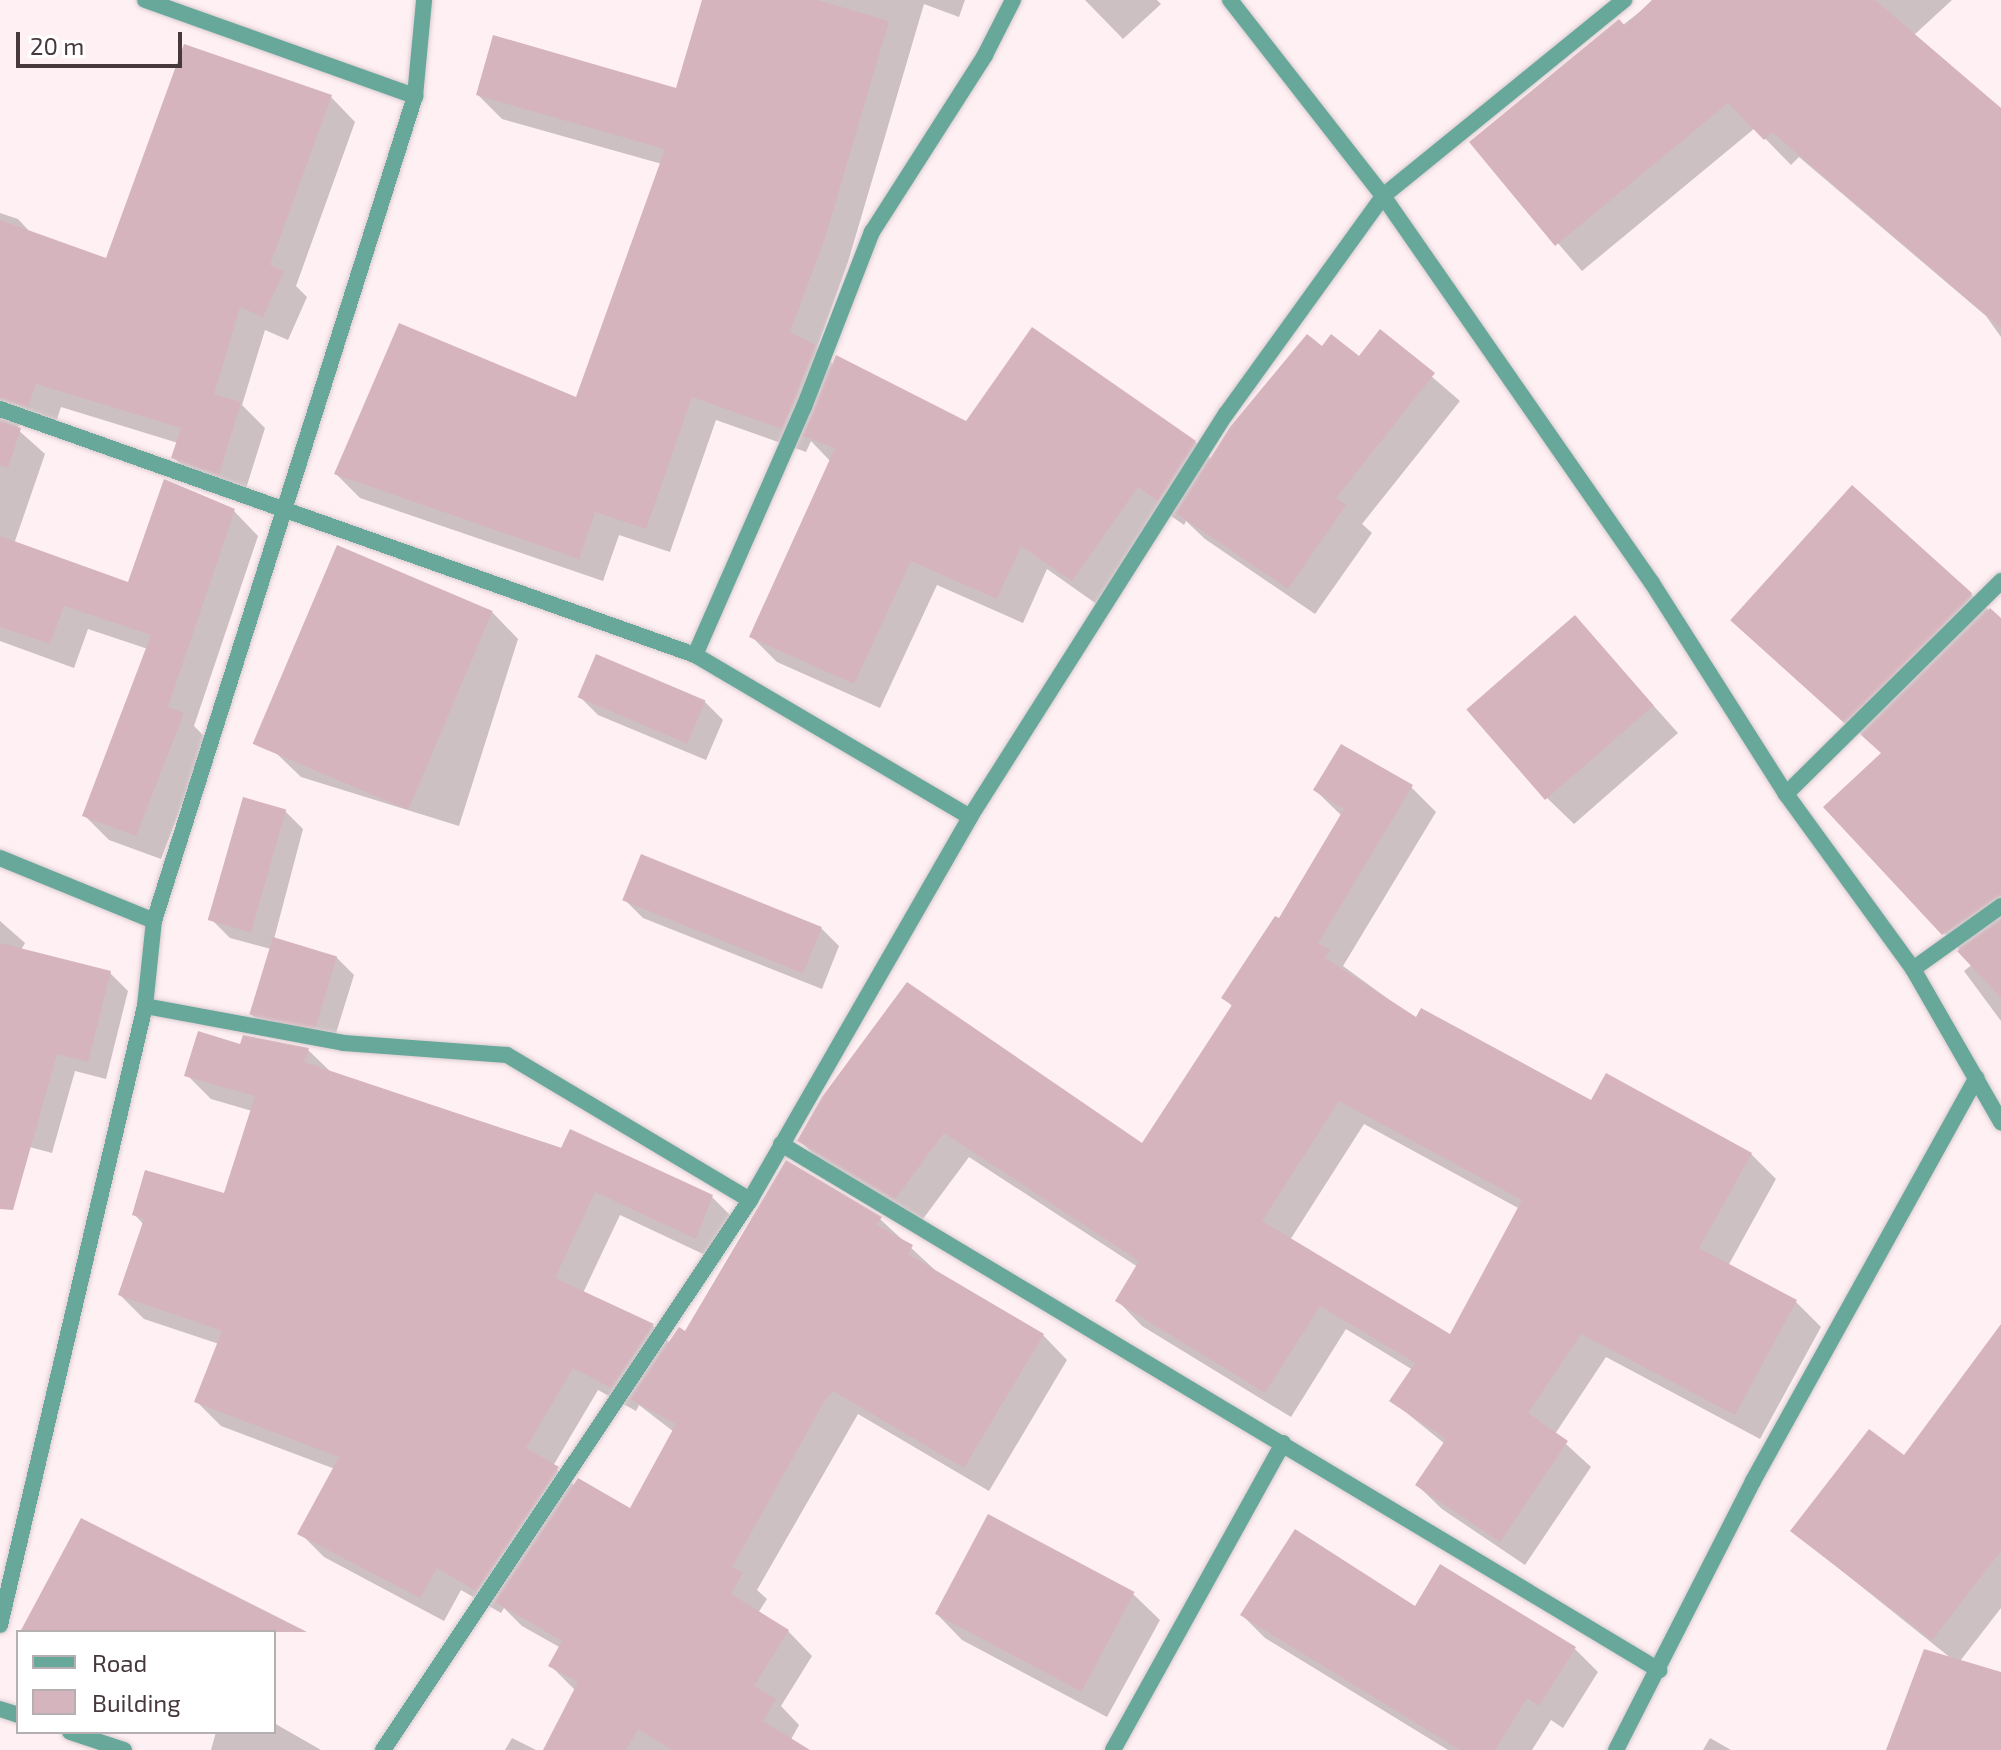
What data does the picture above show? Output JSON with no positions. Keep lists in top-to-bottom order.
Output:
{
  "legend": ["Road", "Building"],
  "scale_bar": "20 m"
}
